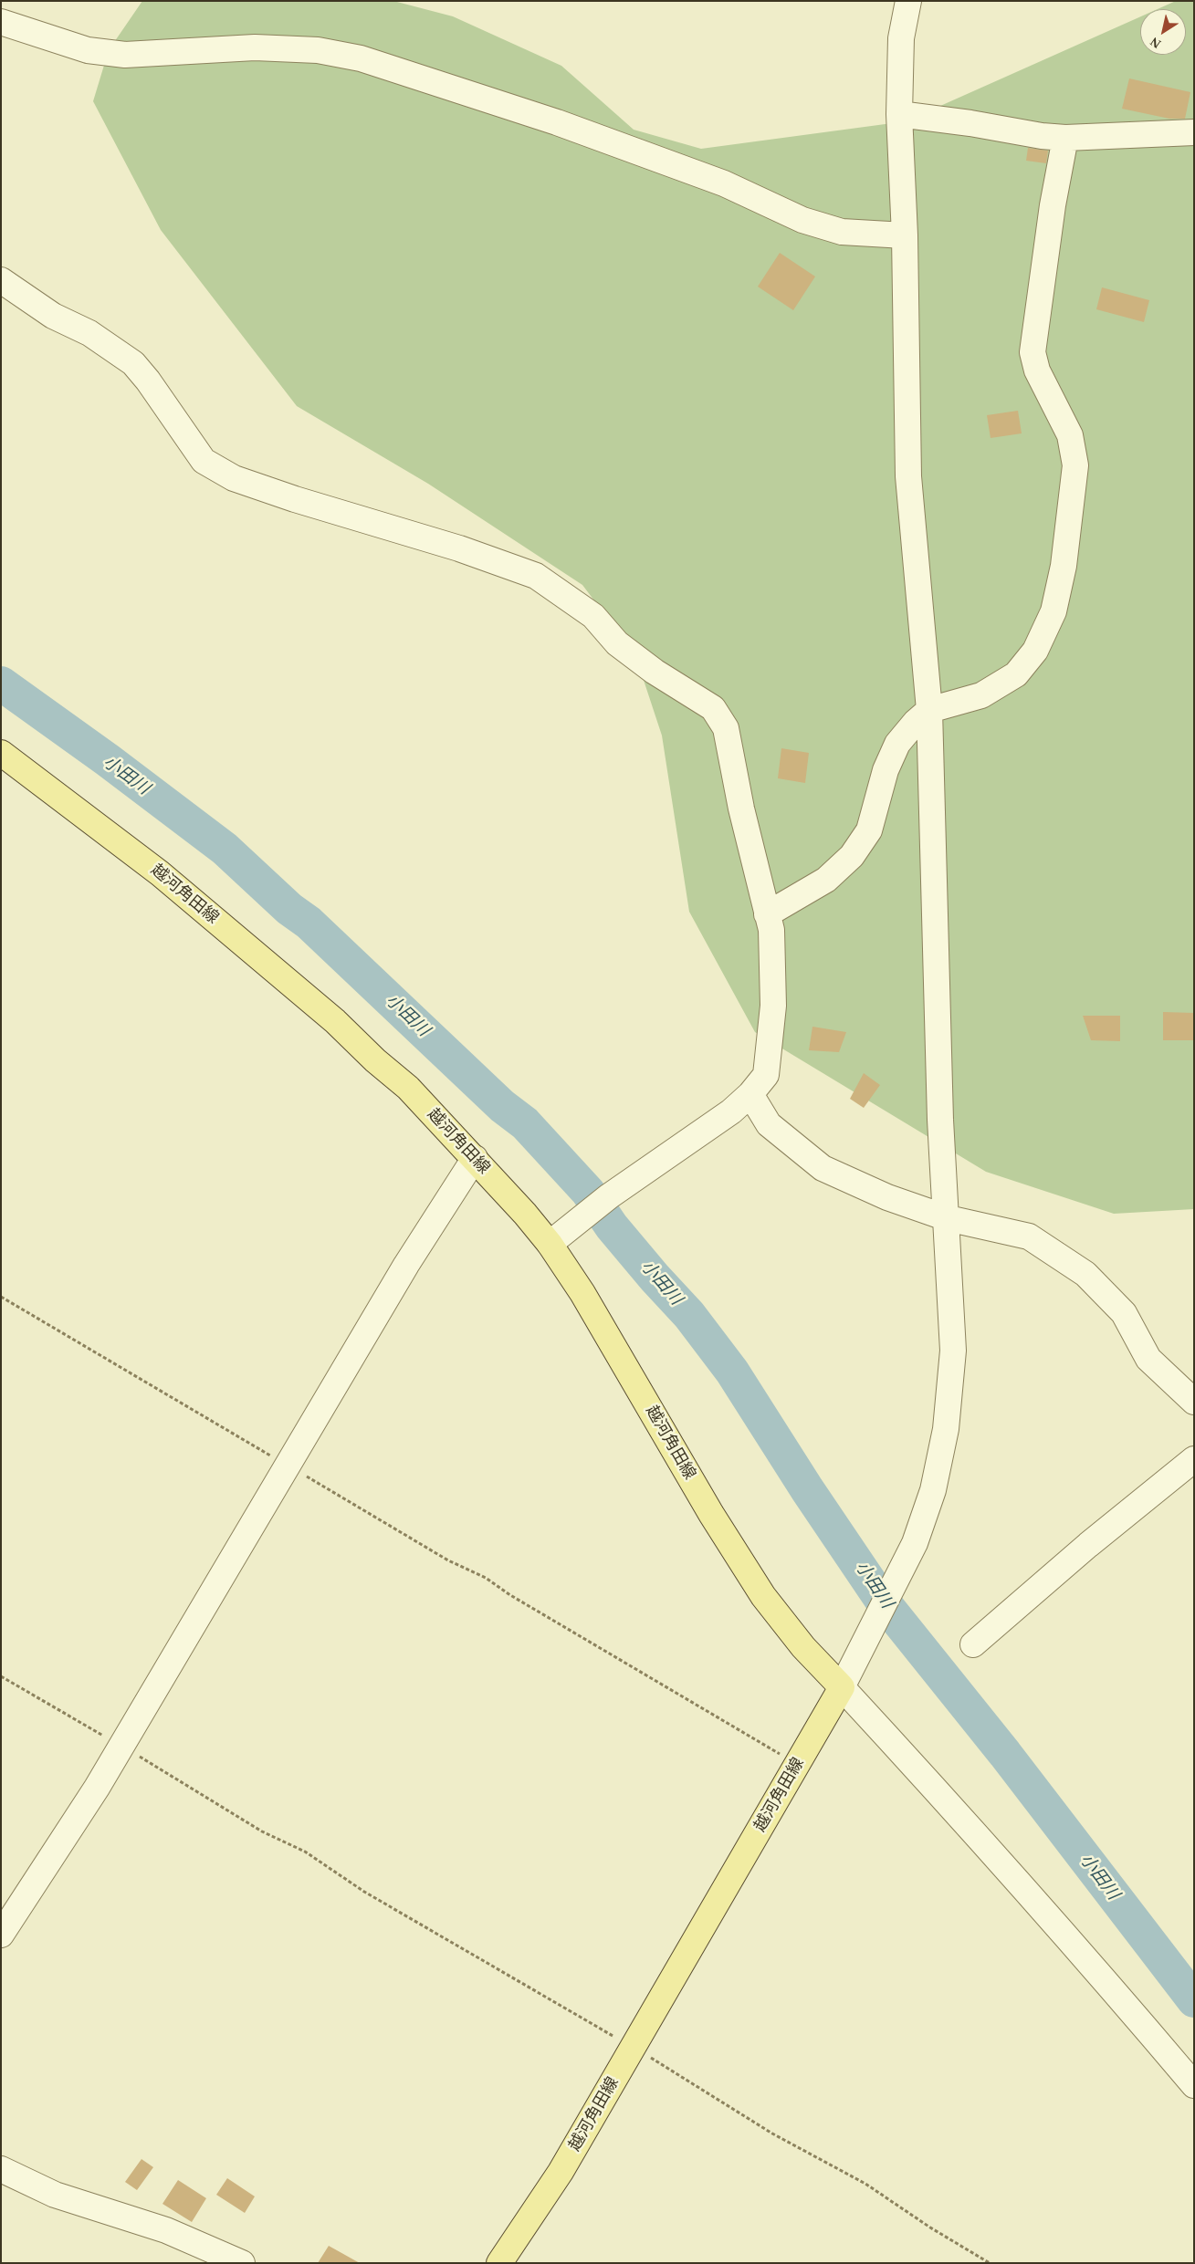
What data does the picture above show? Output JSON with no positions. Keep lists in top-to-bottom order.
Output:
{
  "streets": {
    "main road": ["越河角田線"]
  },
  "water": ["小田川"],
  "north": "bottom left"
}
